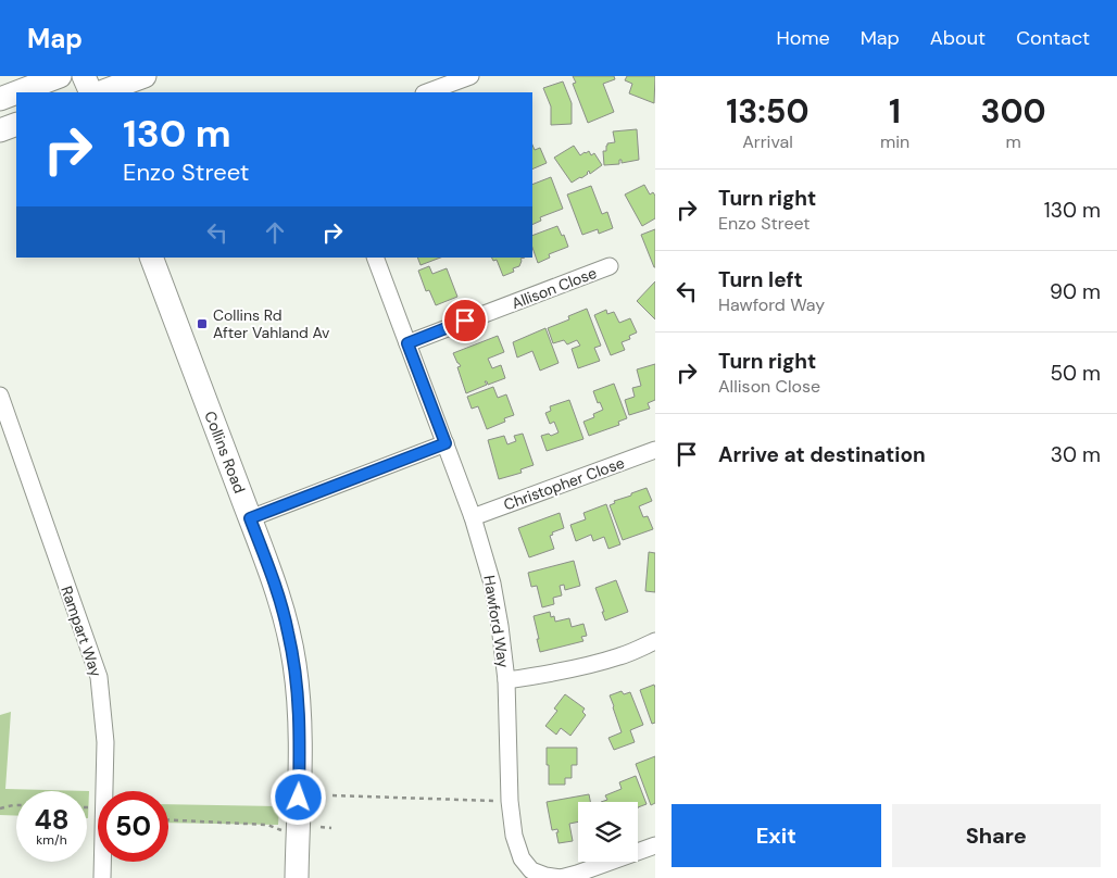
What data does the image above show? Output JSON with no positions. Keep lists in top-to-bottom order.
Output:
{
  "streets": {
    "main road": ["Collins Road"],
    "street": [
      "Allison Close",
      "Christopher Close",
      "Hawford Way",
      "Rampart Way"
    ]
  },
  "crossings": [
    ["Allison Close", "Hawford Way"],
    ["Christopher Close", "Hawford Way"]
  ],
  "places": {
    "transit": ["Collins Rd After Vahland Av"]
  },
  "page": {
    "header": "Map",
    "nav": [
      "Home",
      "Map",
      "About",
      "Contact"
    ],
    "eta": [
      "13:50",
      "Arrival",
      "1",
      "min",
      "300",
      "m"
    ],
    "turn": ["130 m", "Enzo Street"],
    "list": [
      {
        "name": "Turn right",
        "note": "Enzo Street",
        "value": "130 m"
      },
      {
        "name": "Turn left",
        "note": "Hawford Way",
        "value": "90 m"
      },
      {
        "name": "Turn right",
        "note": "Allison Close",
        "value": "50 m"
      },
      {
        "name": "Arrive at destination",
        "value": "30 m"
      }
    ],
    "speed": "48 km/h",
    "limit": "50",
    "buttons": ["Exit", "Share"]
  }
}
